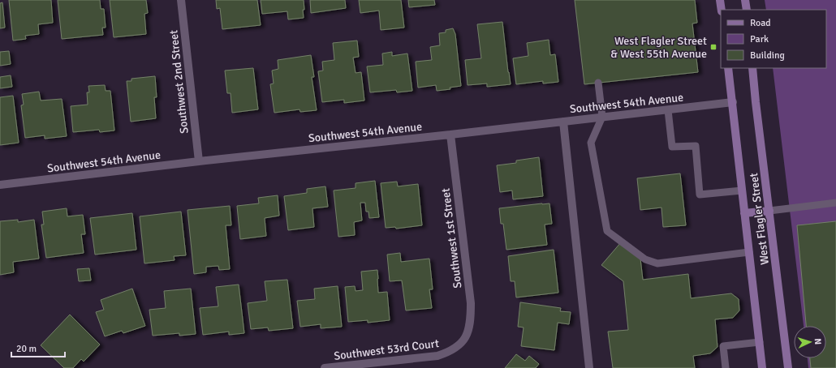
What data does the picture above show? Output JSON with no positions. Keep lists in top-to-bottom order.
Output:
{
  "streets": {
    "main road": ["West Flagler Street"],
    "street": [
      "Southwest 2nd Street",
      "Southwest 54th Avenue",
      "Southwest 1st Street",
      "Southwest 53rd Court"
    ]
  },
  "crossings": [
    ["Southwest 2nd Street", "Southwest 54th Avenue"],
    ["Southwest 54th Avenue", "West Flagler Street"],
    ["Southwest 54th Avenue", "Southwest 1st Street"],
    ["Southwest 1st Street", "Southwest 53rd Court"]
  ],
  "places": {
    "transit": ["West Flagler Street & West 55th Avenue"]
  },
  "legend": ["Road", "Park", "Building"],
  "scale_bar": "20 m",
  "north": "right"
}
